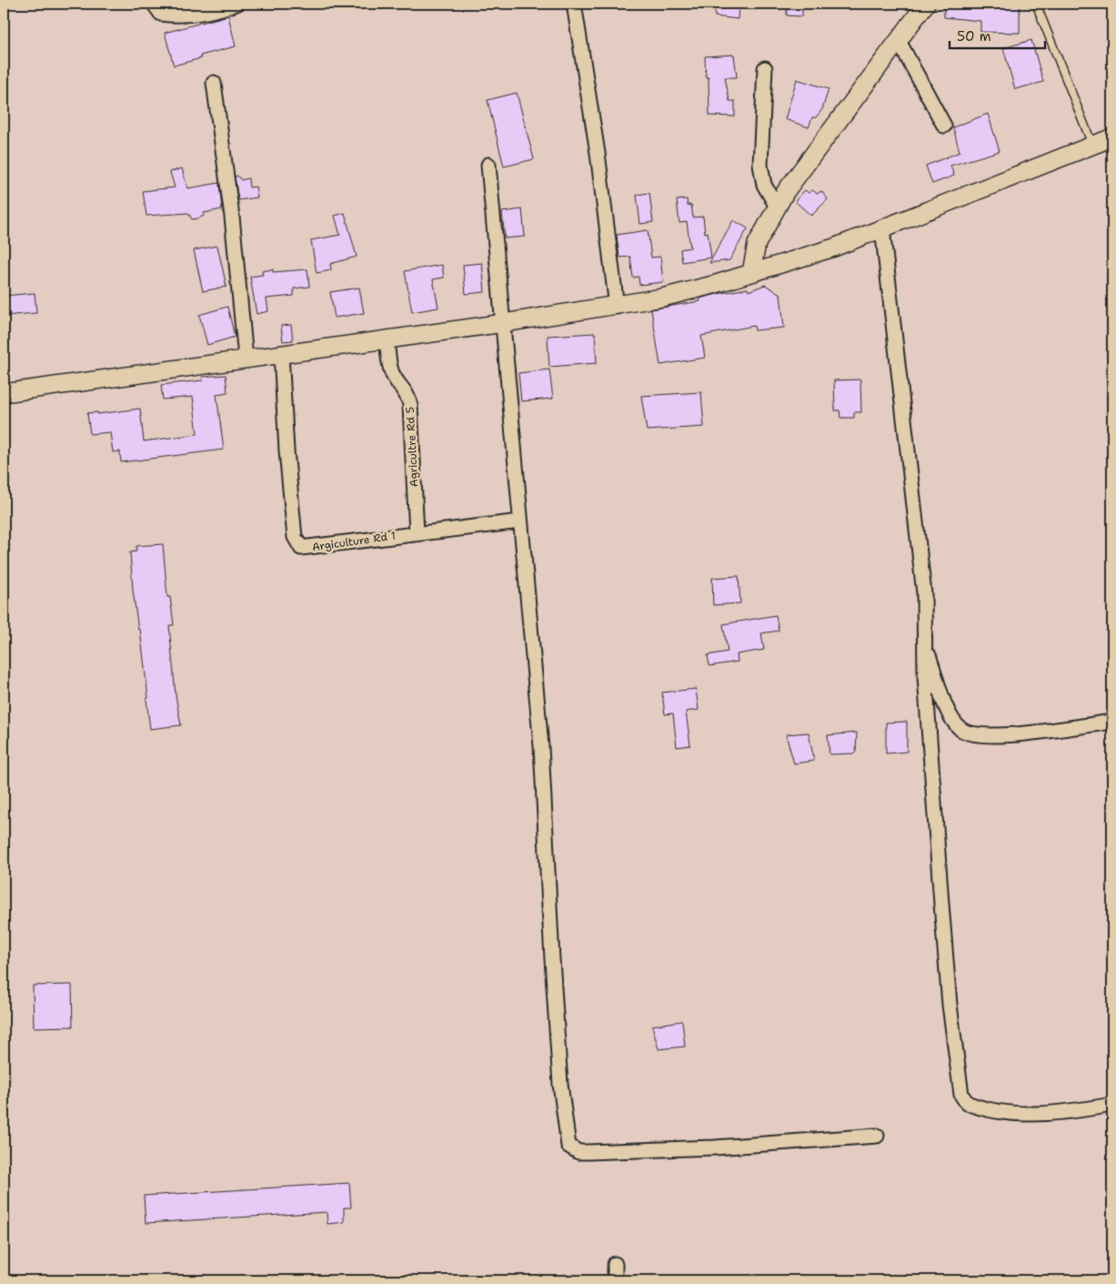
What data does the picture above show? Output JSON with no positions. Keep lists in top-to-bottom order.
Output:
{
  "streets": {
    "street": ["Agricultre Rd 5", "Argiculture Rd 1"]
  },
  "crossings": [
    ["Agricultre Rd 5", "Argiculture Rd 1"]
  ],
  "scale_bar": "50 m"
}
